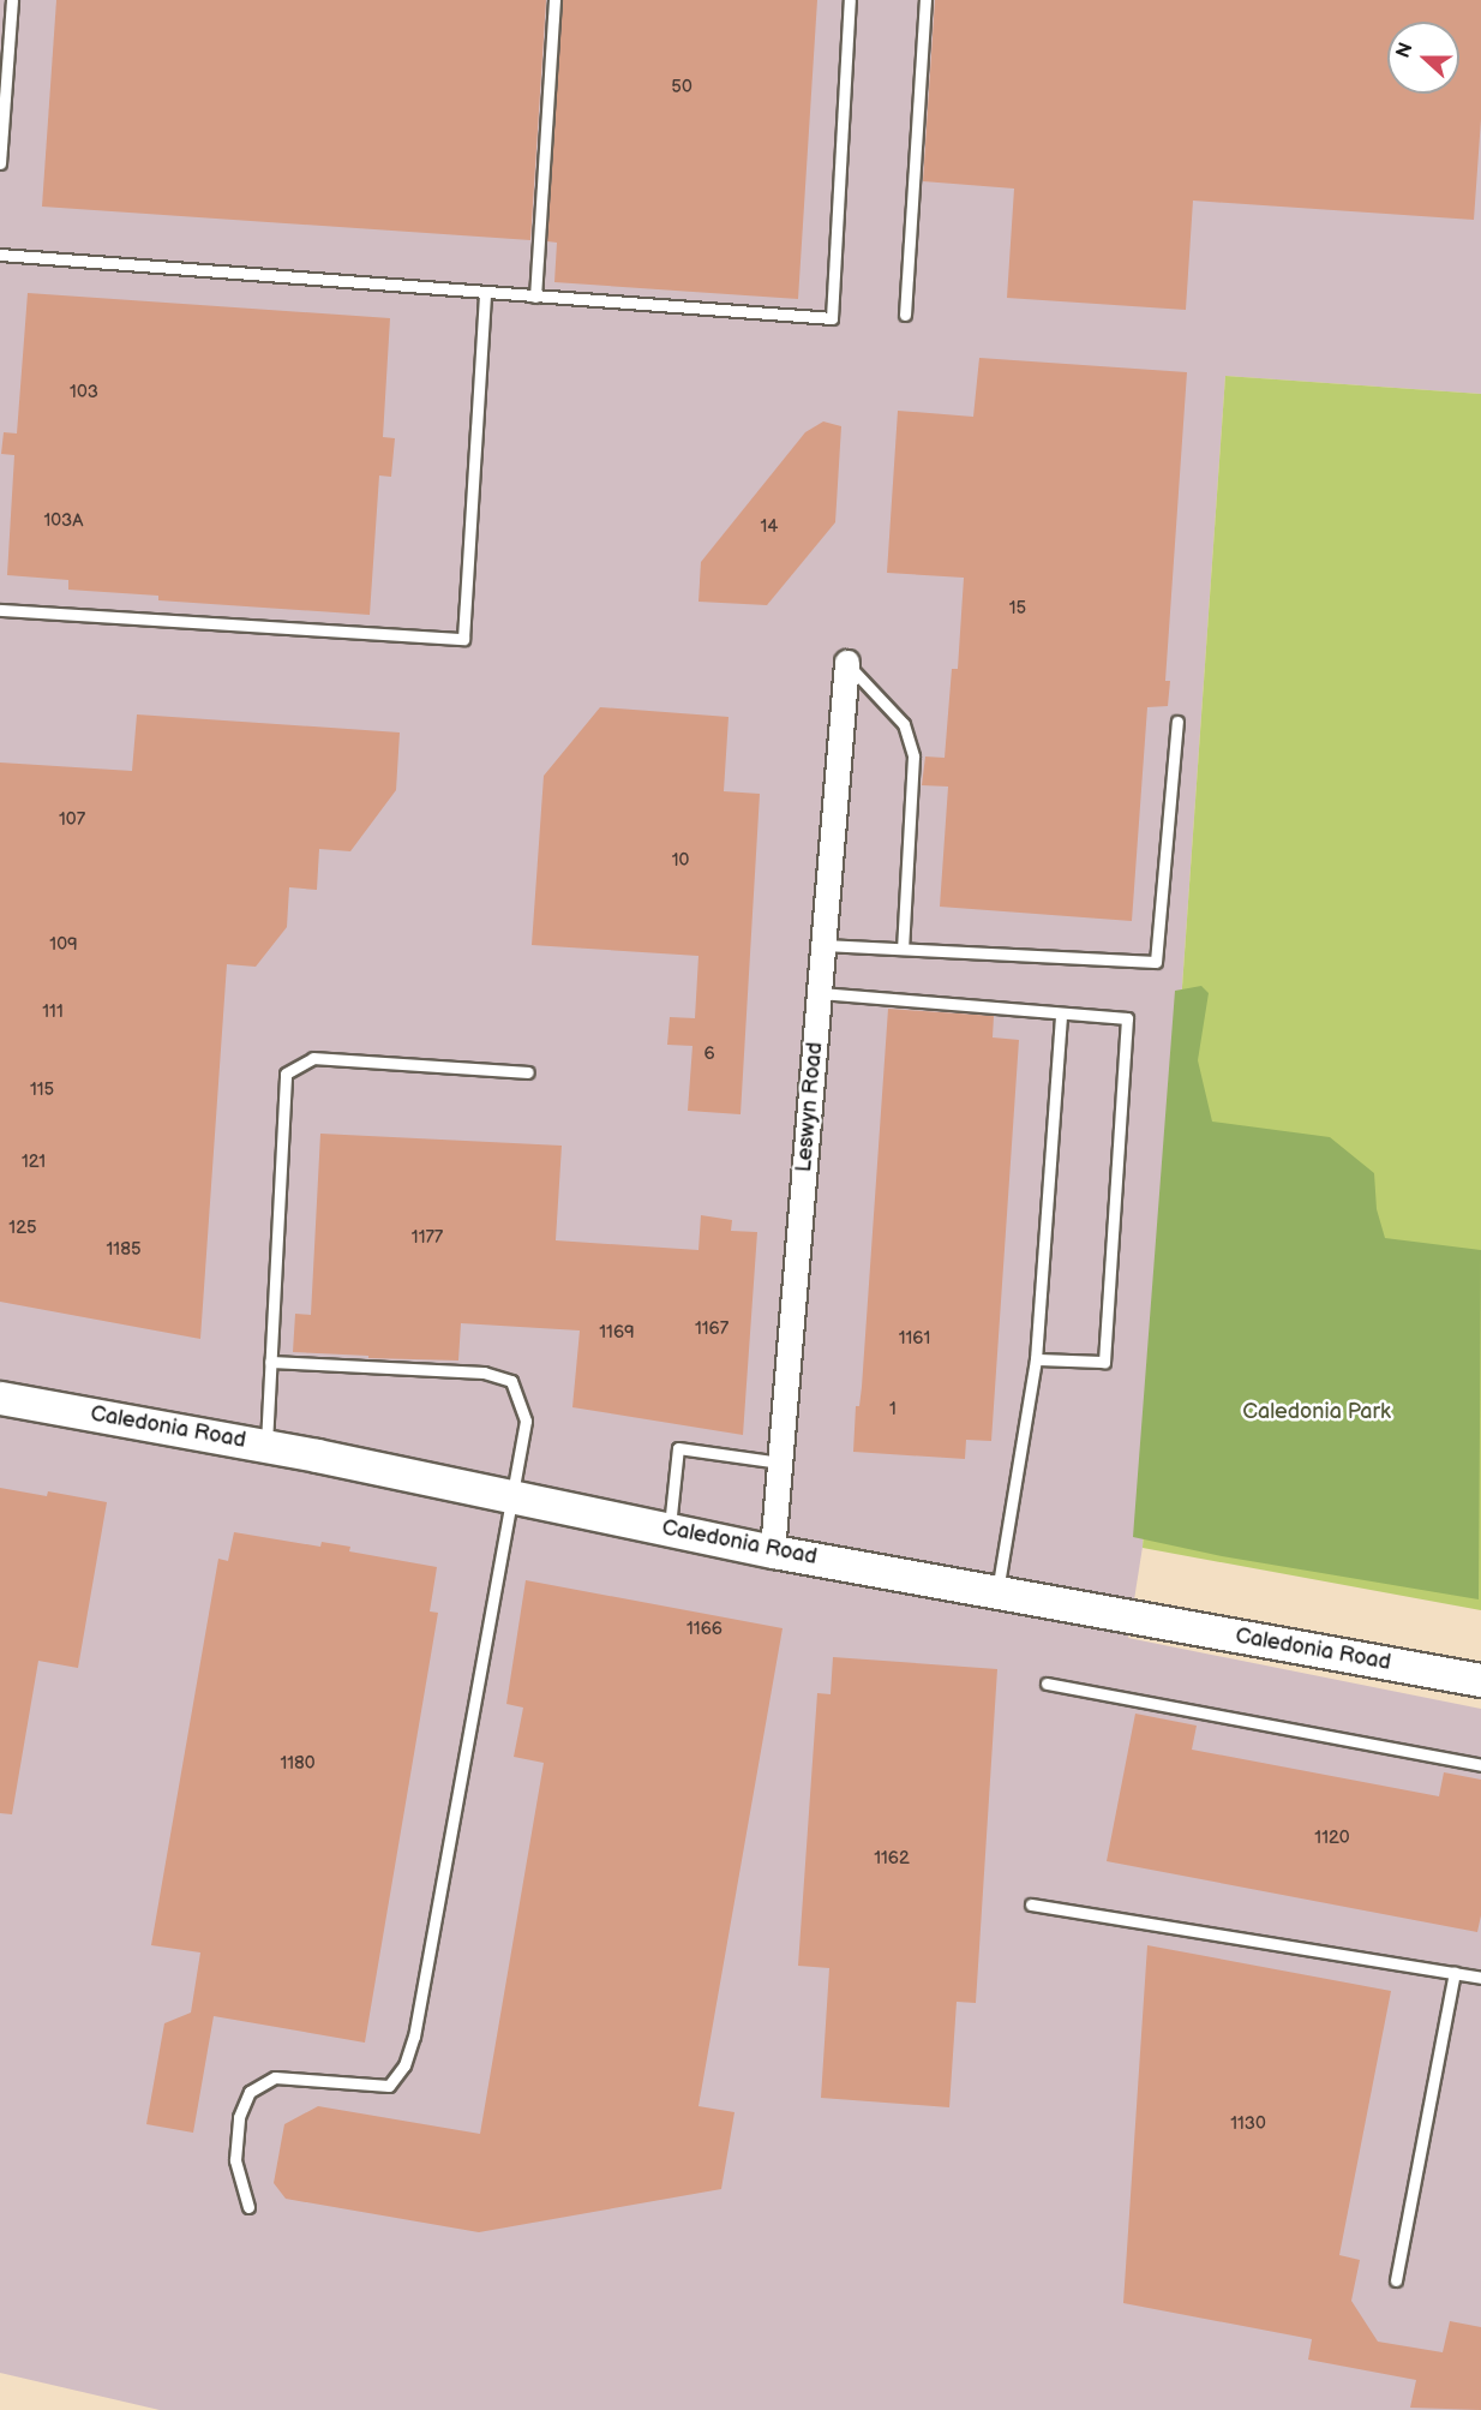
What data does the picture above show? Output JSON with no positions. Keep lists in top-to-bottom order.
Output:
{
  "streets": {
    "street": ["Leswyn Road", "Caledonia Road"]
  },
  "crossings": [
    ["Leswyn Road", "Caledonia Road"]
  ],
  "parks": ["Caledonia Park"],
  "house_numbers": [
    "50",
    "103",
    "103A",
    "14",
    "15",
    "107",
    "10",
    "109",
    "111",
    "6",
    "115",
    "121",
    "125",
    "1177",
    "1185",
    "1167",
    "1169",
    "1161",
    "1",
    "1166",
    "1180",
    "1120",
    "1162",
    "1130"
  ],
  "north": "left"
}
